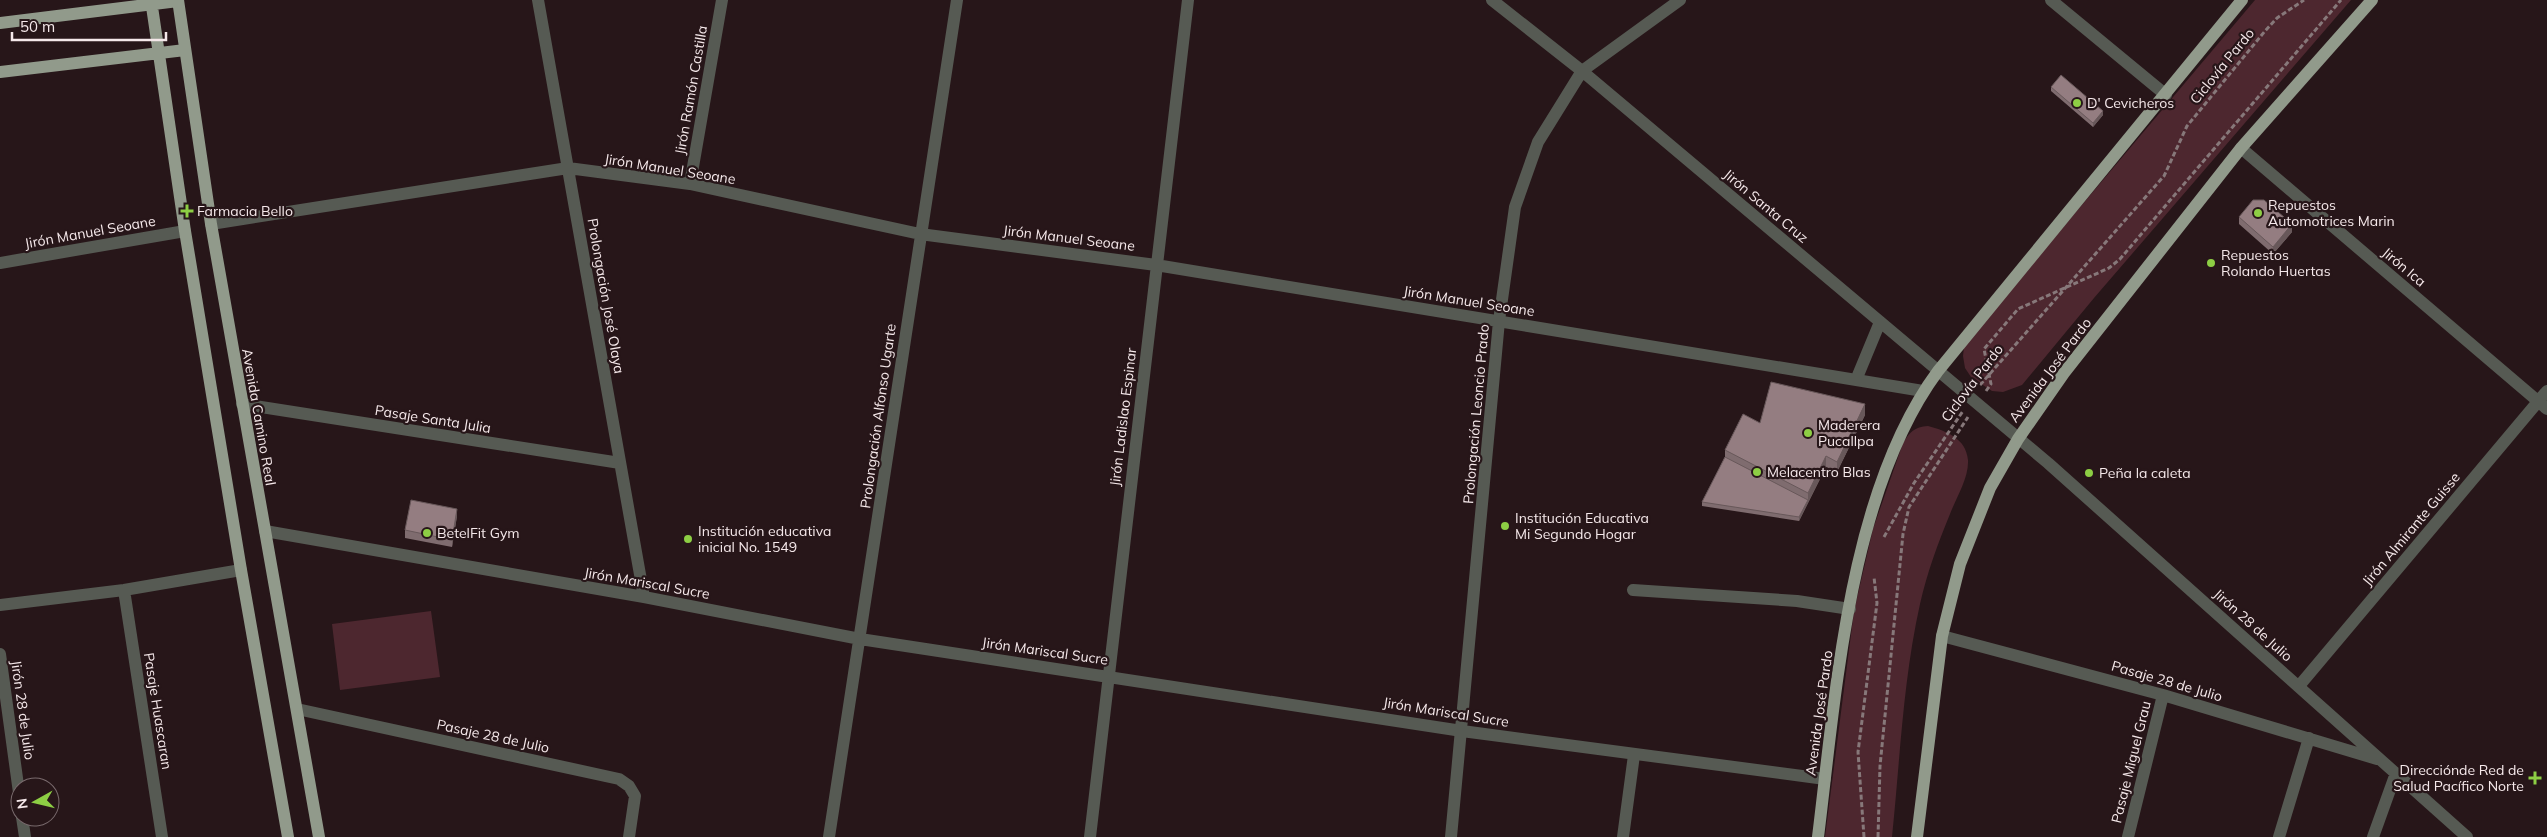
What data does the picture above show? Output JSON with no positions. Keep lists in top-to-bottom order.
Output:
{
  "streets": {
    "main road": ["Avenida José Pardo", "Avenida Camino Real"],
    "street": [
      "Jirón Ramón Castilla",
      "Jirón Manuel Seoane",
      "Jirón Santa Cruz",
      "Jirón Ica",
      "Prolongación José Olaya",
      "Prolongación Leoncio Prado",
      "Prolongación Alfonso Ugarte",
      "Jirón Ladislao Espinar",
      "Pasaje Santa Julia",
      "Jirón Almirante Guisse",
      "Jirón Mariscal Sucre",
      "Jirón 28 de Julio",
      "Pasaje 28 de Julio",
      "Pasaje Huascaran",
      "Pasaje Miguel Grau"
    ],
    "path": ["Ciclovía Pardo"]
  },
  "crossings": [
    ["Ciclovía Pardo", "Jirón Santa Cruz"],
    ["Jirón Ramón Castilla", "Jirón Manuel Seoane"],
    ["Jirón Manuel Seoane", "Prolongación José Olaya"],
    ["Jirón Manuel Seoane", "Avenida José Pardo"],
    ["Jirón Manuel Seoane", "Prolongación Leoncio Prado"],
    ["Jirón Manuel Seoane", "Prolongación Alfonso Ugarte"],
    ["Jirón Manuel Seoane", "Avenida Camino Real"],
    ["Jirón Manuel Seoane", "Jirón Ladislao Espinar"],
    ["Jirón Santa Cruz", "Avenida José Pardo"],
    ["Jirón Santa Cruz", "Prolongación Leoncio Prado"],
    ["Jirón Santa Cruz", "Jirón 28 de Julio"],
    ["Jirón Ica", "Avenida José Pardo"],
    ["Jirón Ica", "Jirón Almirante Guisse"],
    ["Prolongación José Olaya", "Pasaje Santa Julia"],
    ["Prolongación José Olaya", "Jirón Mariscal Sucre"],
    ["Avenida José Pardo", "Jirón Mariscal Sucre"],
    ["Avenida José Pardo", "Jirón 28 de Julio"],
    ["Avenida José Pardo", "Pasaje 28 de Julio"],
    ["Prolongación Leoncio Prado", "Jirón Mariscal Sucre"],
    ["Prolongación Alfonso Ugarte", "Jirón Mariscal Sucre"],
    ["Avenida Camino Real", "Pasaje Santa Julia"],
    ["Avenida Camino Real", "Jirón Mariscal Sucre"],
    ["Avenida Camino Real", "Pasaje 28 de Julio"],
    ["Jirón Ladislao Espinar", "Jirón Mariscal Sucre"],
    ["Jirón Almirante Guisse", "Jirón 28 de Julio"],
    ["Jirón 28 de Julio", "Pasaje 28 de Julio"],
    ["Pasaje 28 de Julio", "Pasaje Miguel Grau"]
  ],
  "places": {
    "other": [
      "D' Cevicheros",
      "Repuestos Automotrices Marin",
      "Repuestos Rolando Huertas",
      "Maderera Pucallpa",
      "Melacentro Blas",
      "Peña la caleta",
      "Institución Educativa Mi Segundo Hogar",
      "BetelFit Gym",
      "Institución educativa inicial No. 1549"
    ],
    "health": ["Farmacia Bello", "Direcciónde Red de Salud Pacífico Norte"]
  },
  "scale_bar": "50 m",
  "north": "left"
}
